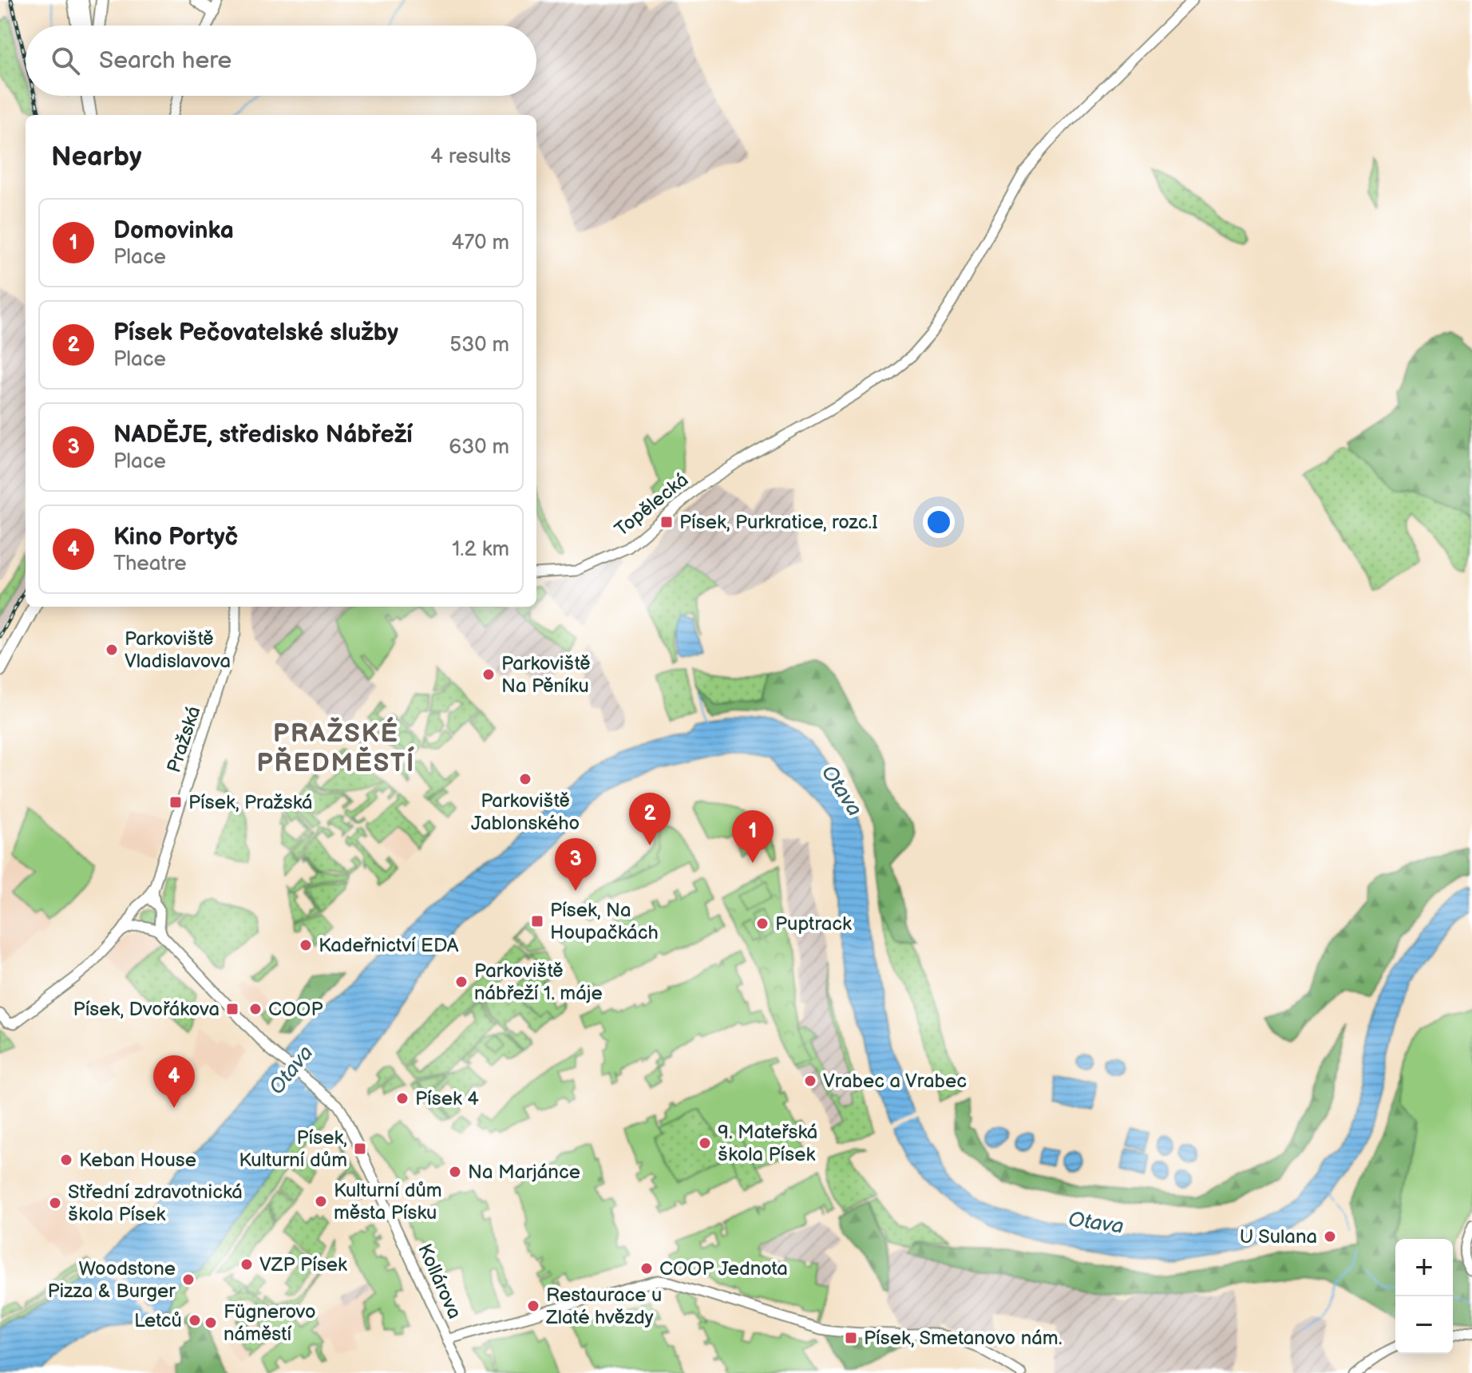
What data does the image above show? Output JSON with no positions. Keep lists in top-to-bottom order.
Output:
{
  "streets": {
    "street": ["Topělecká", "Pražská", "Kollárova"]
  },
  "districts": ["PRAŽSKÉ PŘEDMĚSTÍ"],
  "water": ["Otava"],
  "places": {
    "transit": [
      "Písek, Purkratice, rozc.I",
      "Písek, Pražská",
      "Písek, Na Houpačkách",
      "Písek, Dvořákova",
      "Písek, Kulturní dům",
      "Písek, Smetanovo nám."
    ],
    "other": [
      "Parkoviště Vladislavova",
      "Parkoviště Na Pěníku",
      "Parkoviště Jablonského",
      "Puptrack",
      "Kadeřnictví EDA",
      "Parkoviště nábřeží 1. máje",
      "COOP",
      "Vrabec a Vrabec",
      "Písek 4",
      "9. Mateřská škola Písek",
      "Keban House",
      "Na Marjánce",
      "Kulturní dům města Písku",
      "Střední zdravotnická škola Písek",
      "U Sulana",
      "VZP Písek",
      "COOP Jednota",
      "Woodstone Pizza & Burger",
      "Restaurace u Zlaté hvězdy",
      "Letců",
      "Fügnerovo náměstí"
    ]
  },
  "page": {
    "search": "Search here",
    "heading": ["Nearby", "4 results"],
    "list": [
      {
        "mark": "1",
        "name": "Domovinka",
        "note": "Place",
        "value": "470 m"
      },
      {
        "mark": "2",
        "name": "Písek Pečovatelské služby",
        "note": "Place",
        "value": "530 m"
      },
      {
        "mark": "3",
        "name": "NADĚJE, středisko Nábřeží",
        "note": "Place",
        "value": "630 m"
      },
      {
        "mark": "4",
        "name": "Kino Portyč",
        "note": "Theatre",
        "value": "1.2 km"
      }
    ],
    "pins": [
      "2",
      "1",
      "3",
      "4"
    ],
    "map_buttons": ["+", "−"]
  }
}
